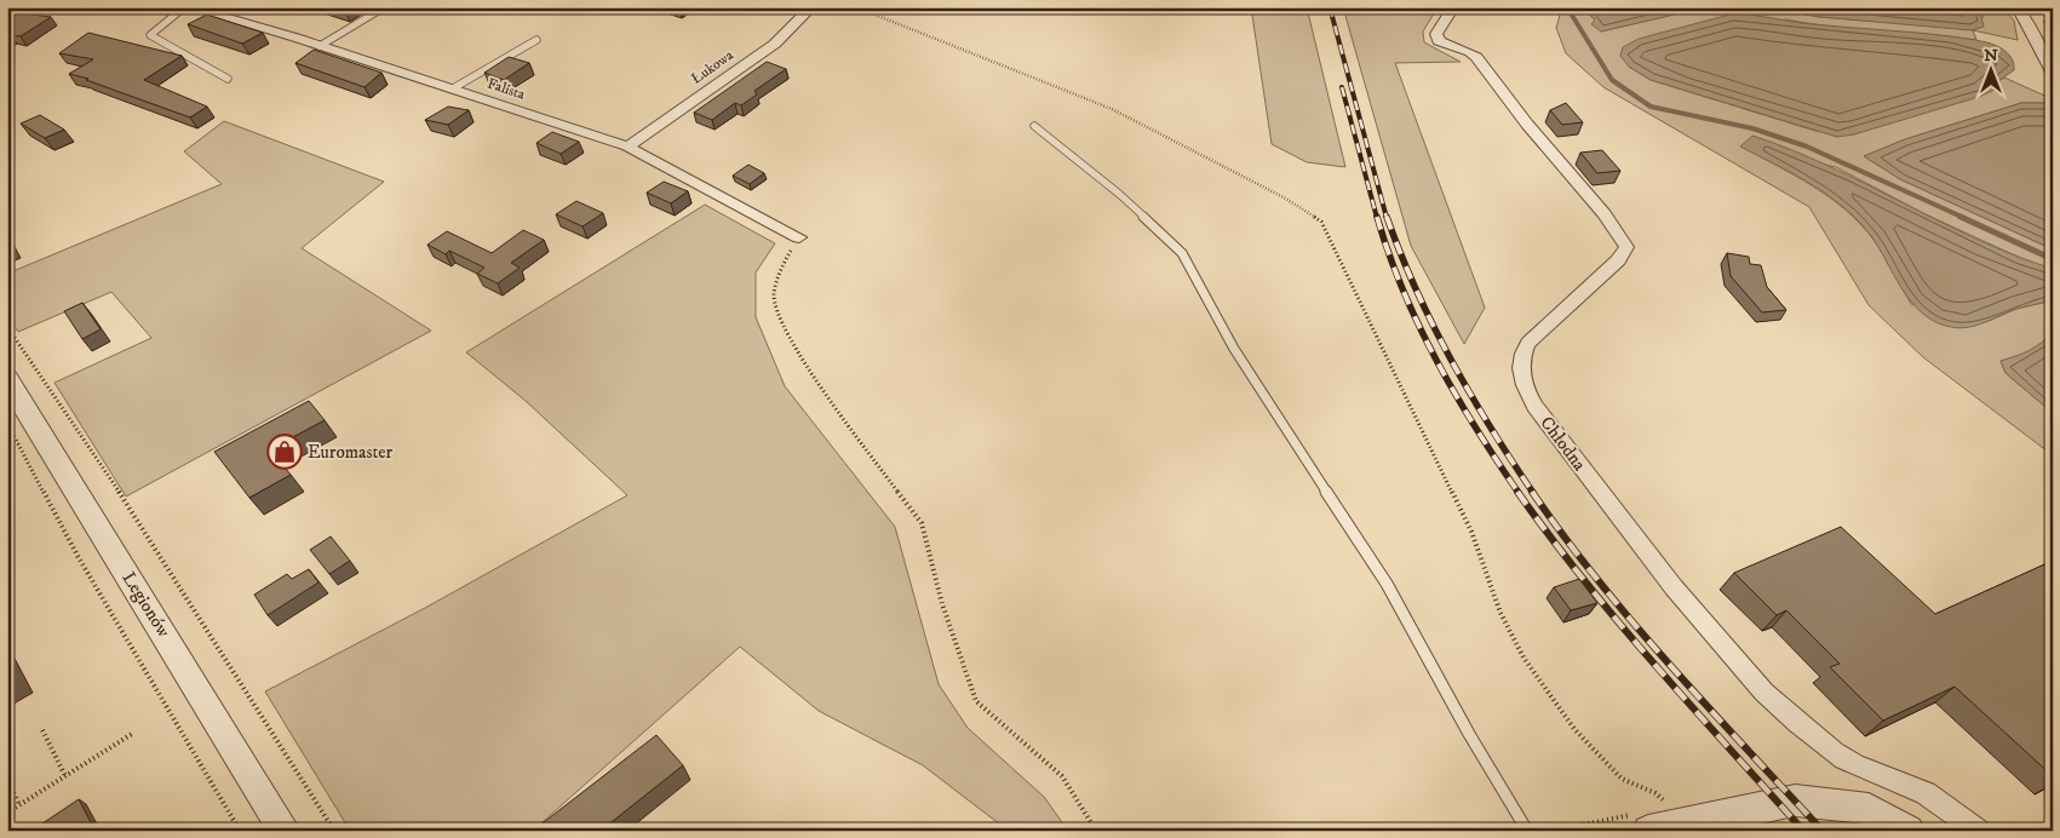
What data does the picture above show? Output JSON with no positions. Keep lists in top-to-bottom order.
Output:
{
  "streets": {
    "street": [
      "Łukowa",
      "Falista",
      "Chłodna",
      "Legionów"
    ]
  },
  "crossings": [
    ["Łukowa", "Falista"]
  ],
  "places": {
    "shop": ["Euromaster"]
  },
  "north": "top"
}
